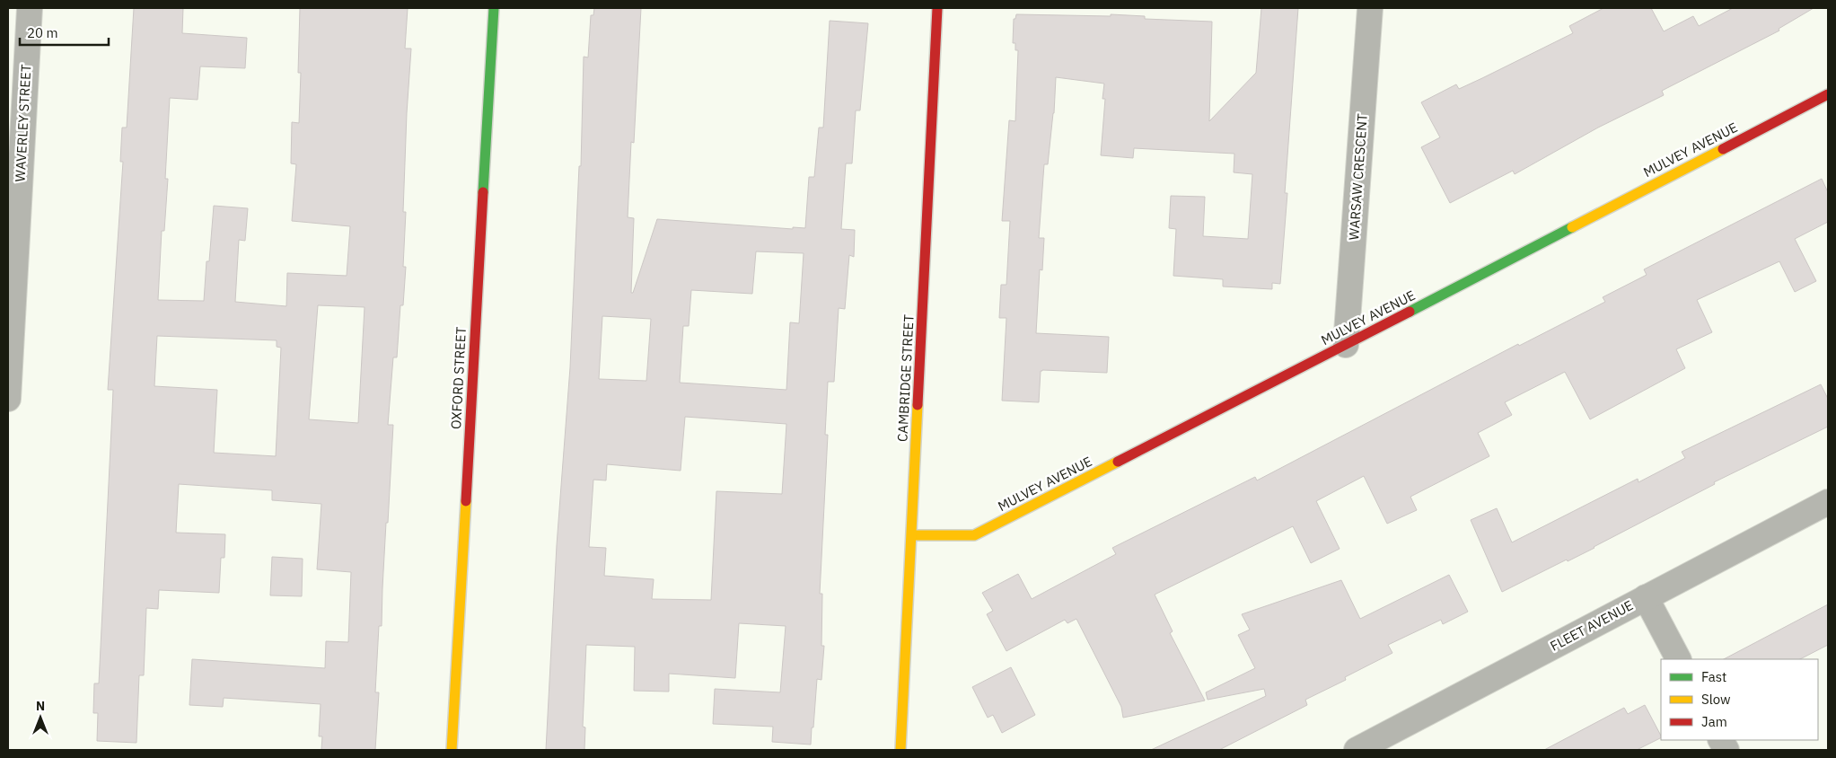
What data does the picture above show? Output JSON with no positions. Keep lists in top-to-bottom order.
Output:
{
  "streets": {
    "street": [
      "WAVERLEY STREET",
      "MULVEY AVENUE",
      "WARSAW CRESCENT",
      "OXFORD STREET",
      "CAMBRIDGE STREET",
      "FLEET AVENUE"
    ]
  },
  "crossings": [
    ["MULVEY AVENUE", "WARSAW CRESCENT"],
    ["MULVEY AVENUE", "CAMBRIDGE STREET"]
  ],
  "legend": ["Fast", "Slow", "Jam"],
  "scale_bar": "20 m",
  "north": "top"
}
